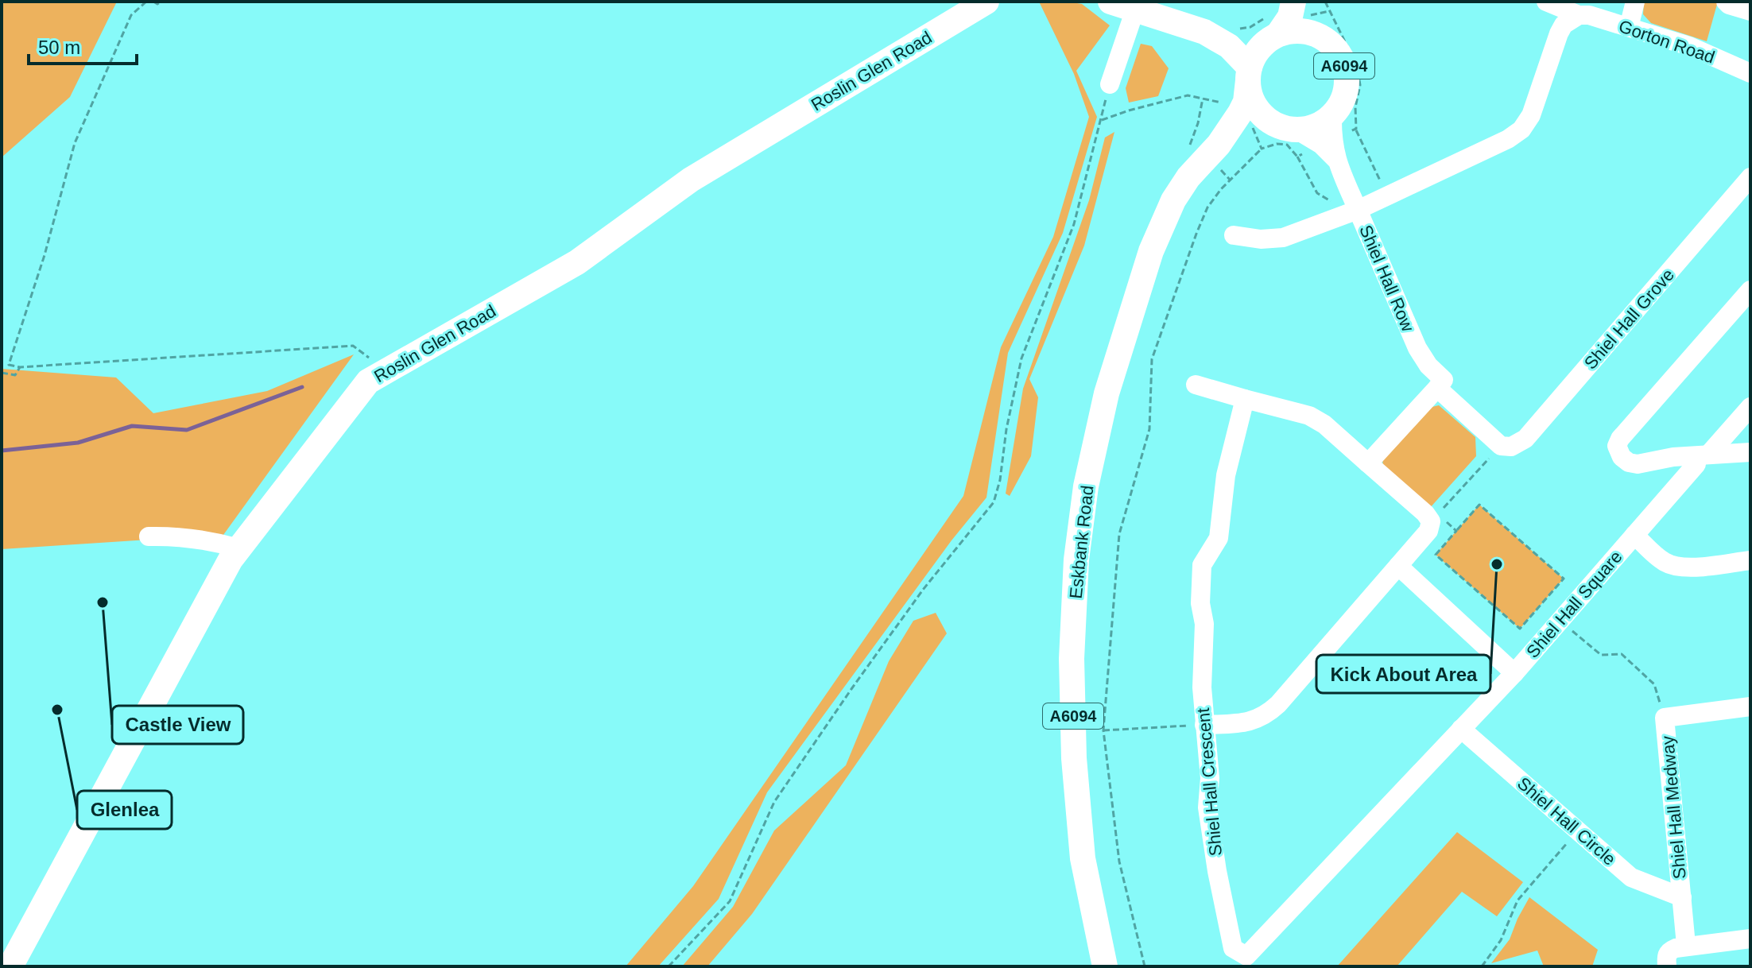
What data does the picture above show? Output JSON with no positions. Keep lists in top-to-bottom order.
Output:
{
  "streets": {
    "main road": ["A6094", "Roslin Glen Road", "Eskbank Road"],
    "street": [
      "Gorton Road",
      "Shiel Hall Row",
      "Shiel Hall Grove",
      "Shiel Hall Square",
      "Shiel Hall Crescent",
      "Shiel Hall Medway",
      "Shiel Hall Circle"
    ]
  },
  "crossings": [
    ["A6094", "Eskbank Road"],
    ["Shiel Hall Square", "Shiel Hall Crescent"],
    ["Shiel Hall Crescent", "Shiel Hall Circle"],
    ["Shiel Hall Medway", "Shiel Hall Circle"]
  ],
  "places": ["Kick About Area", "Castle View", "Glenlea"],
  "scale_bar": "50 m"
}
